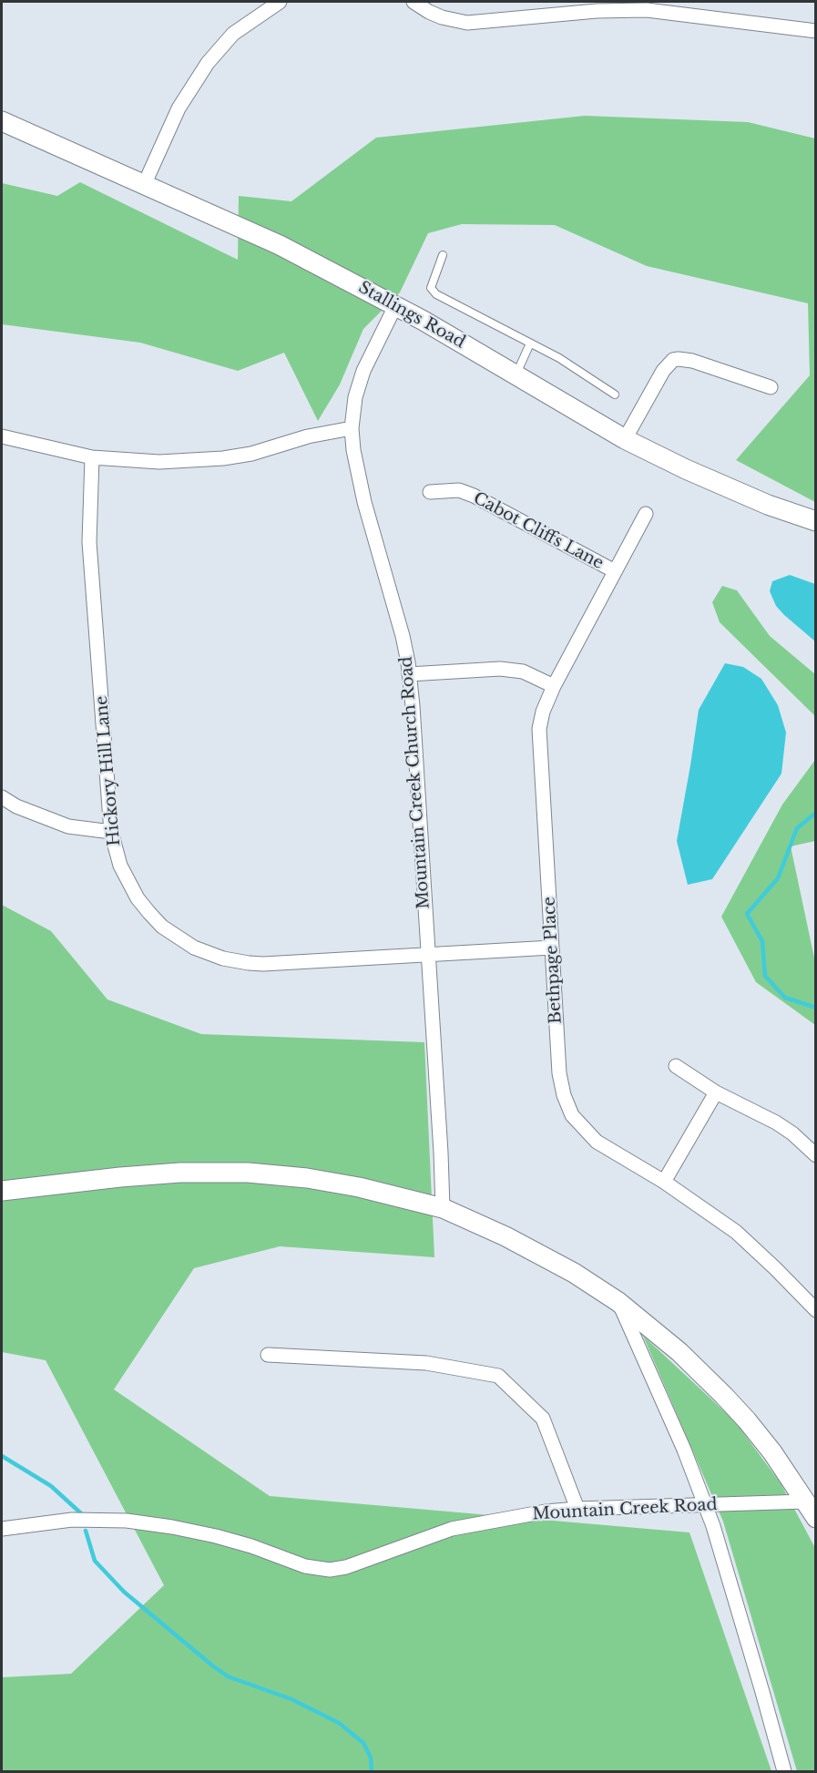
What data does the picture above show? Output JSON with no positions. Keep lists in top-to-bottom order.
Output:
{
  "streets": {
    "main road": ["Stallings Road"],
    "street": [
      "Cabot Cliffs Lane",
      "Hickory Hill Lane",
      "Mountain Creek Church Road",
      "Bethpage Place",
      "Mountain Creek Road"
    ]
  },
  "crossings": [
    ["Stallings Road", "Mountain Creek Church Road"],
    ["Cabot Cliffs Lane", "Bethpage Place"],
    ["Hickory Hill Lane", "Mountain Creek Church Road"],
    ["Hickory Hill Lane", "Bethpage Place"]
  ]
}
